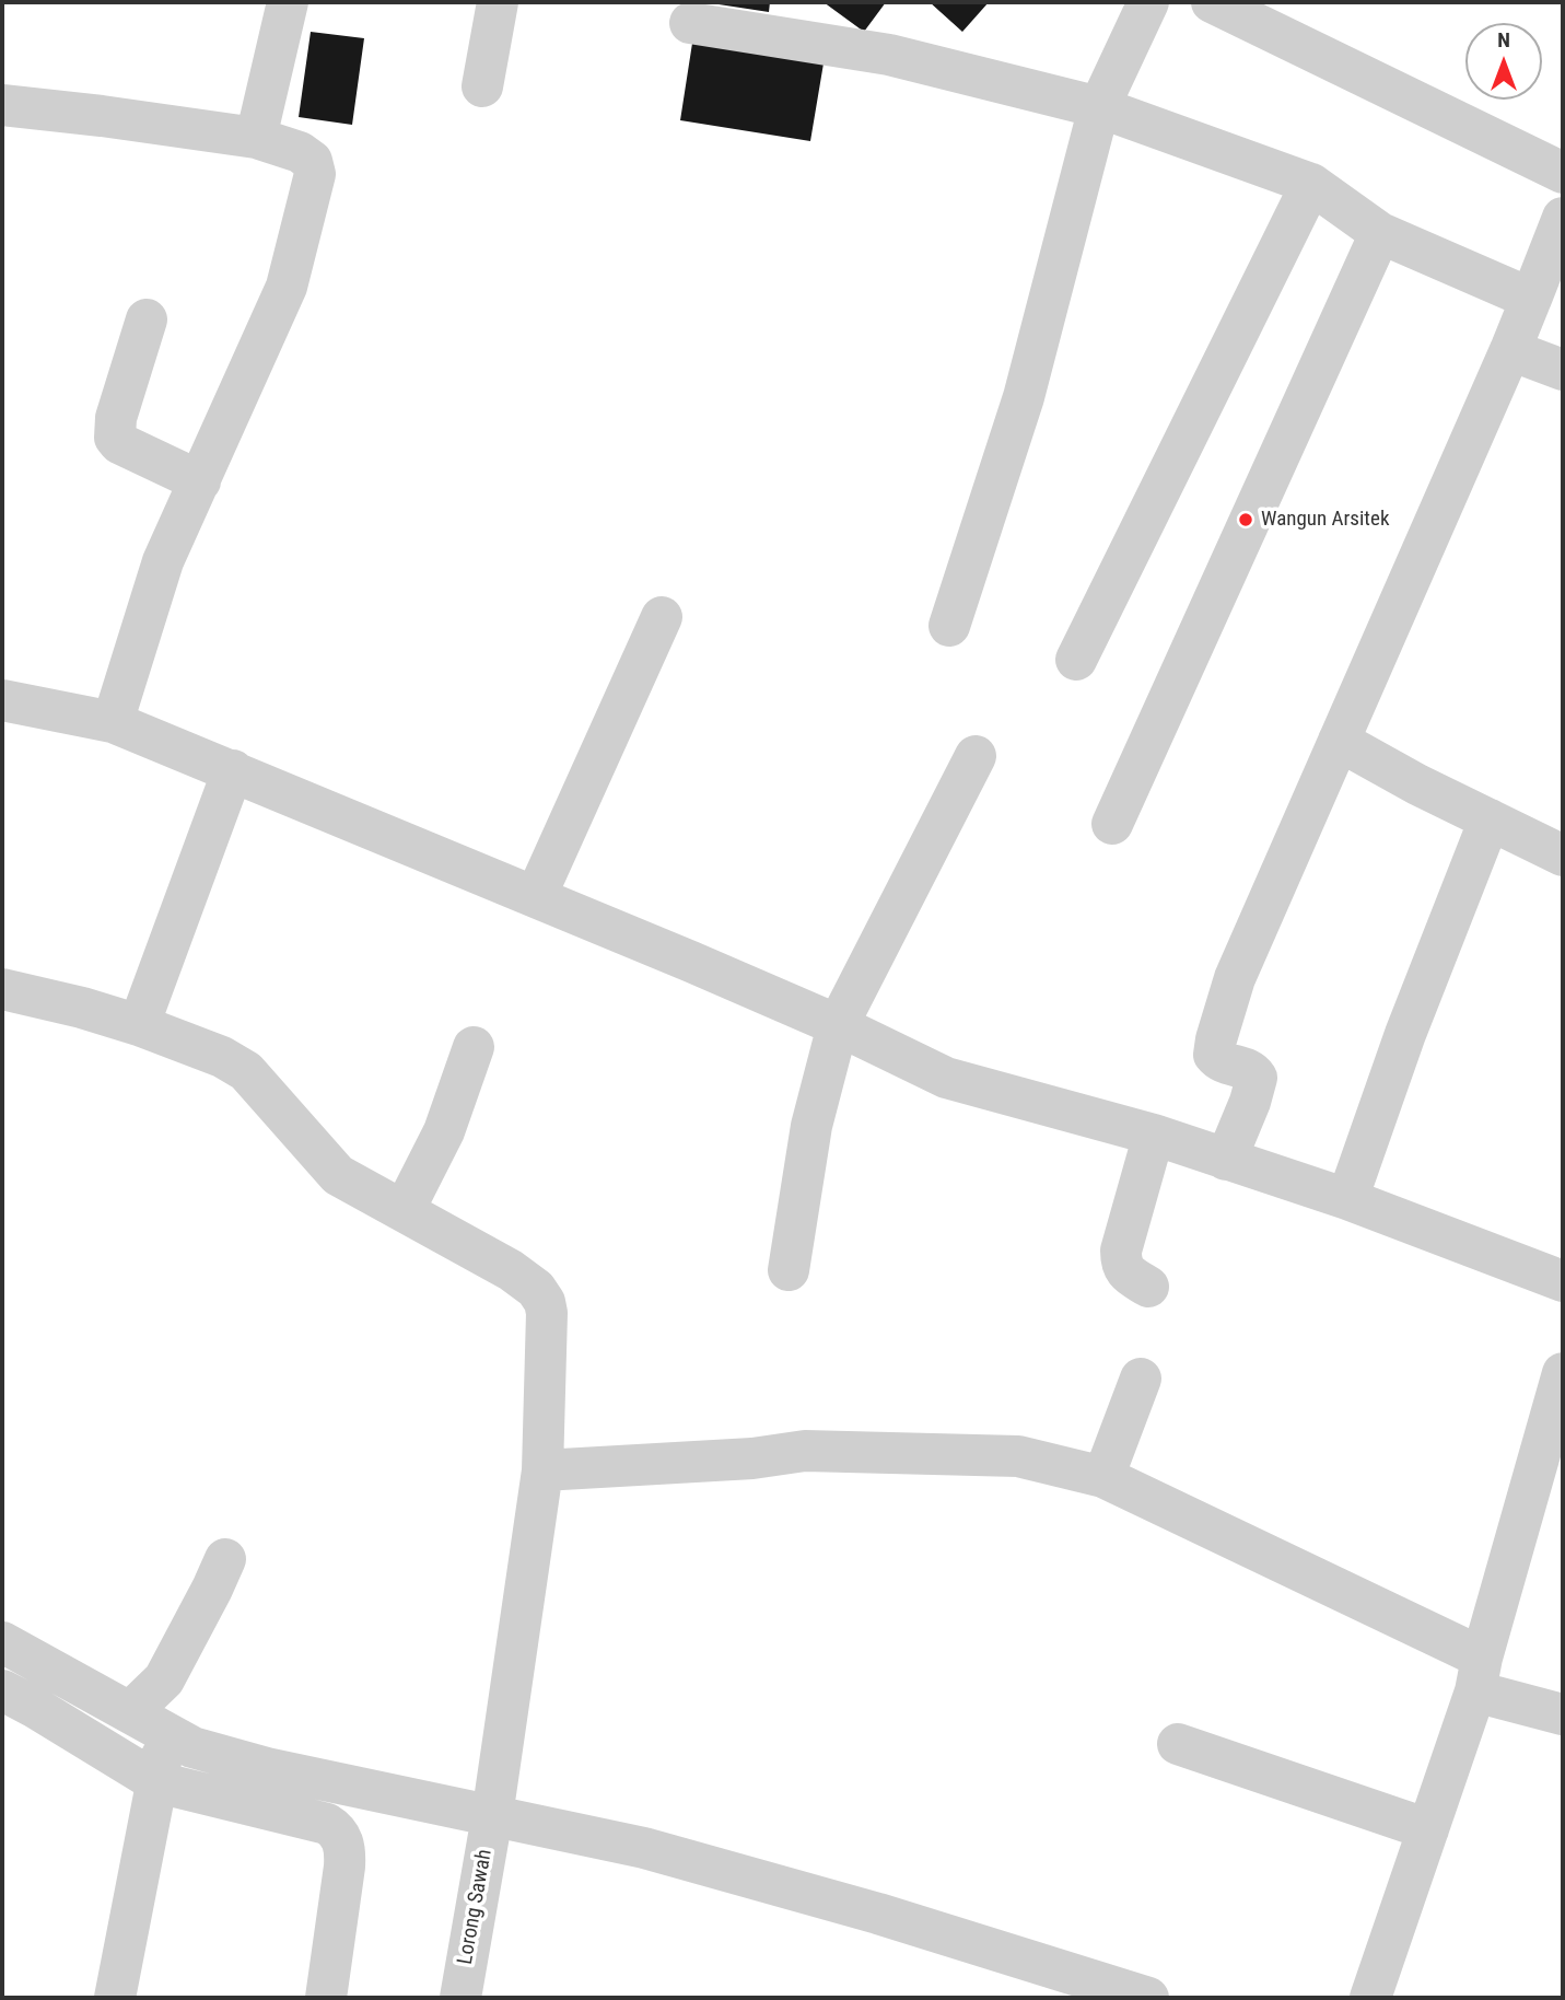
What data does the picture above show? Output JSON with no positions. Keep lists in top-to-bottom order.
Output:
{
  "streets": {
    "street": ["Lorong Sawah"]
  },
  "places": ["Wangun Arsitek"],
  "north": "top"
}
